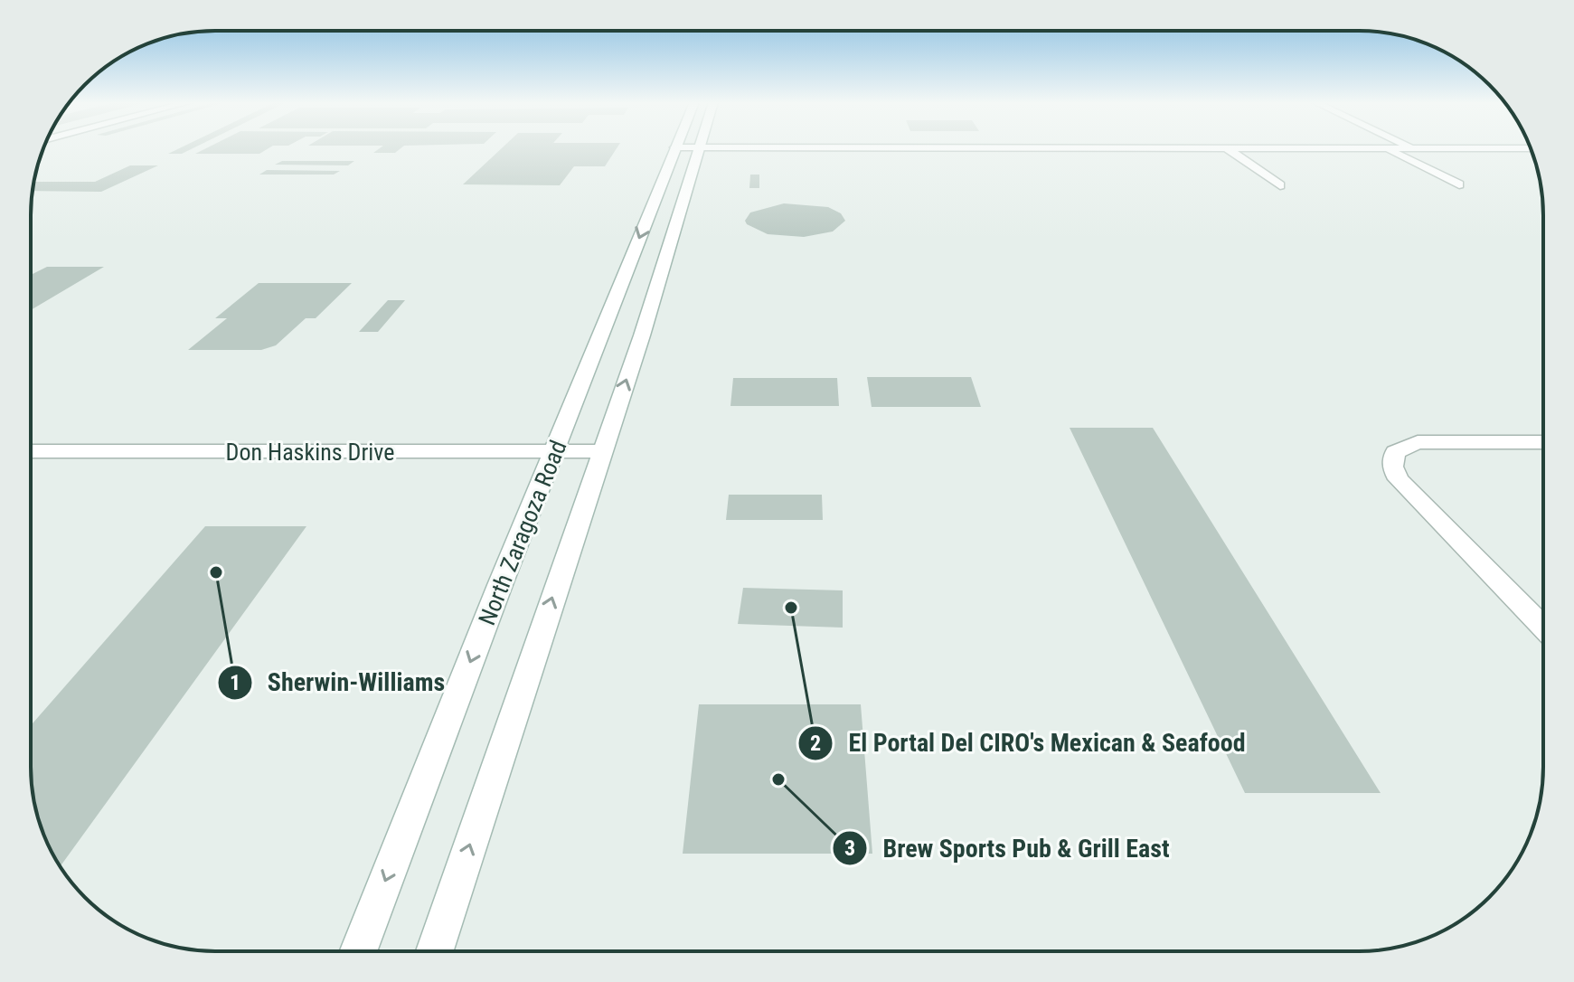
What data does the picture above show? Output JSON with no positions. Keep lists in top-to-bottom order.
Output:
{
  "streets": {
    "main road": ["Don Haskins Drive", "North Zaragoza Road"]
  },
  "crossings": [
    ["Don Haskins Drive", "North Zaragoza Road"]
  ],
  "places": ["Sherwin-Williams", "El Portal Del CIRO's Mexican & Seafood", "Brew Sports Pub & Grill East"]
}
